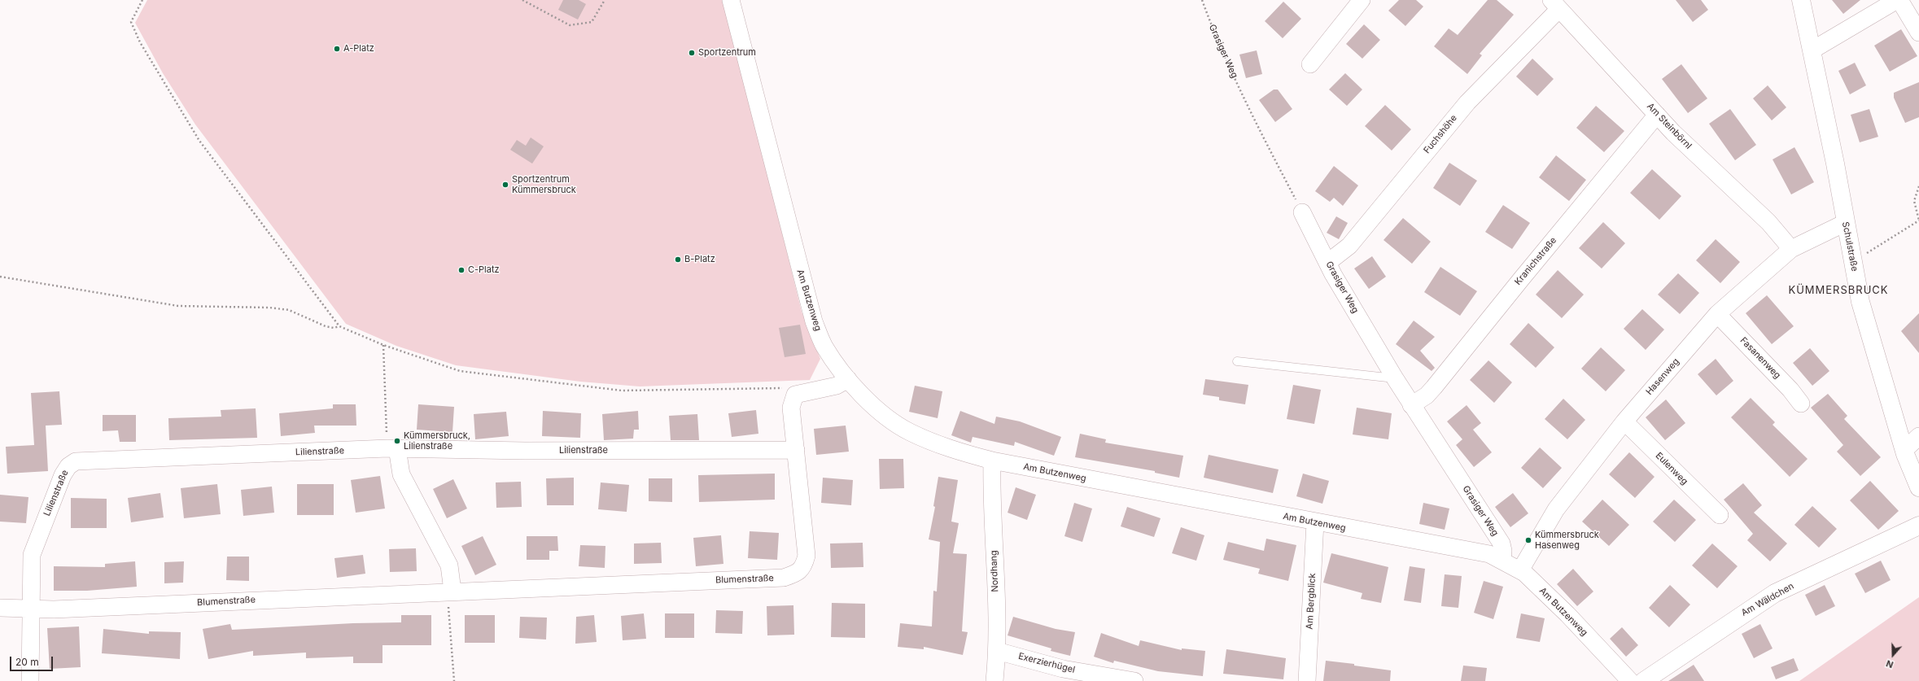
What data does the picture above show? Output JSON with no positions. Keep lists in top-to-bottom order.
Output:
{
  "streets": {
    "street": [
      "Grasiger Weg",
      "Am Steinbörnl",
      "Fuchshöhe",
      "Schulstraße",
      "Kranichstraße",
      "Am Butzenweg",
      "Fasanenweg",
      "Hasenweg",
      "Lilienstraße",
      "Eulenweg",
      "Nordhang",
      "Blumenstraße",
      "Am Wäldchen",
      "Am Bergblick",
      "Exerzierhügel"
    ]
  },
  "crossings": [
    ["Grasiger Weg", "Fuchshöhe"],
    ["Grasiger Weg", "Kranichstraße"],
    ["Grasiger Weg", "Am Butzenweg"],
    ["Am Steinbörnl", "Fuchshöhe"],
    ["Am Steinbörnl", "Kranichstraße"],
    ["Am Steinbörnl", "Hasenweg"],
    ["Schulstraße", "Hasenweg"],
    ["Am Butzenweg", "Hasenweg"],
    ["Am Butzenweg", "Nordhang"],
    ["Am Butzenweg", "Am Bergblick"],
    ["Fasanenweg", "Hasenweg"],
    ["Hasenweg", "Eulenweg"],
    ["Lilienstraße", "Blumenstraße"],
    ["Nordhang", "Exerzierhügel"]
  ],
  "districts": ["KÜMMERSBRUCK"],
  "places": [
    "A-Platz",
    "Sportzentrum",
    "Sportzentrum Kümmersbruck",
    "B-Platz",
    "C-Platz",
    "Kümmersbruck, Lilienstraße",
    "Kümmersbruck Hasenweg"
  ],
  "scale_bar": "20 m",
  "north": "bottom"
}
